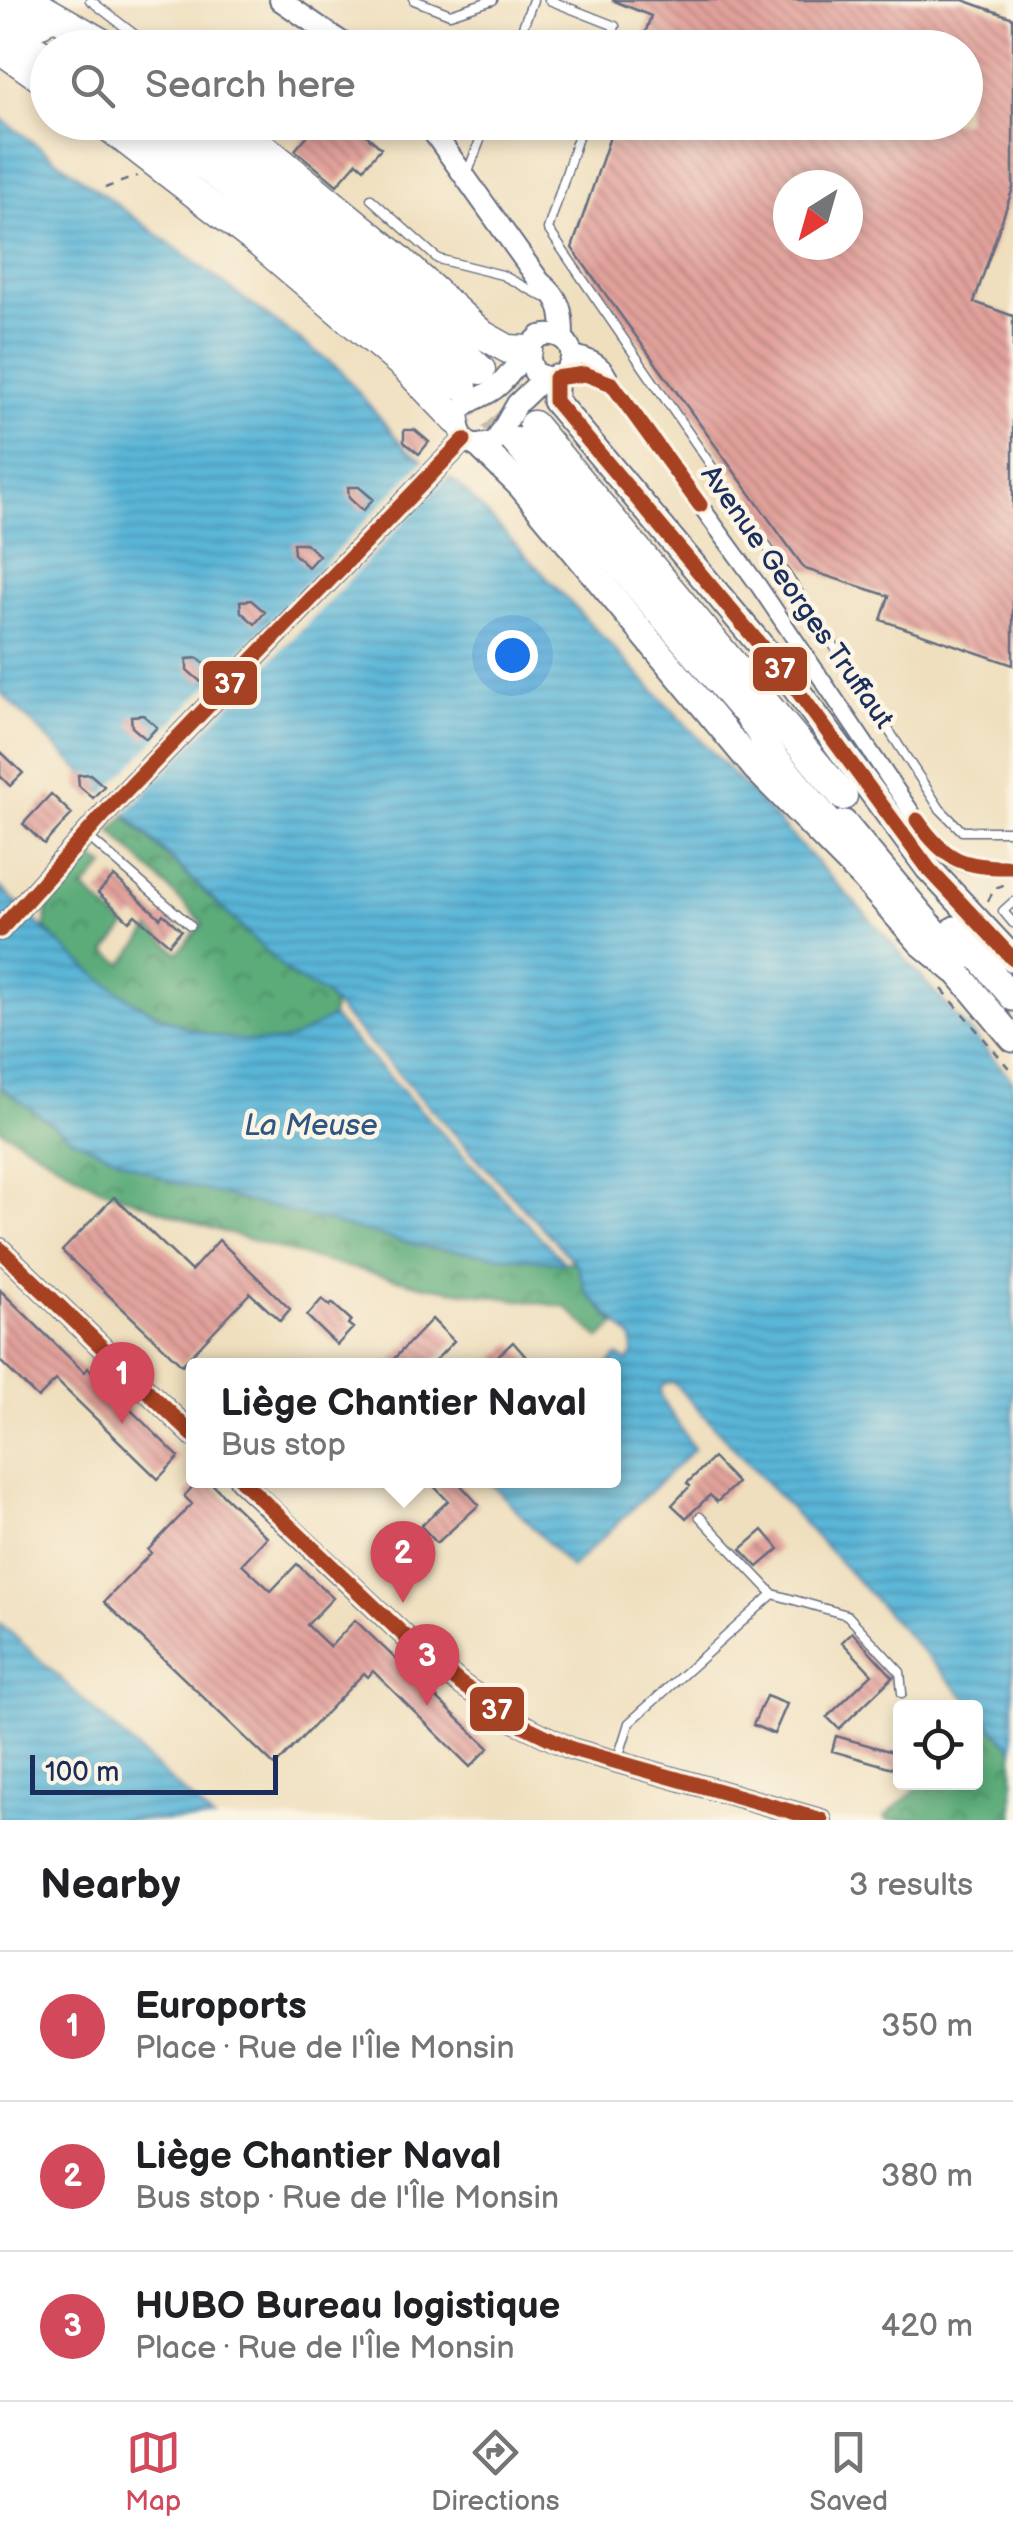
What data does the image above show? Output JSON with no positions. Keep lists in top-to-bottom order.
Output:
{
  "streets": {
    "street": ["Avenue Georges Truffaut"]
  },
  "water": ["La Meuse"],
  "lines": ["transit line 37"],
  "scale_bar": "100 m",
  "north": "bottom left",
  "page": {
    "search": "Search here",
    "pins": ["1", "2", "3"],
    "popup": ["Liège Chantier Naval", "Bus stop"],
    "scale": "100 m",
    "heading": ["Nearby", "3 results"],
    "list": [
      {
        "mark": "1",
        "name": "Euroports",
        "note": "Place · Rue de l'Île Monsin",
        "value": "350 m"
      },
      {
        "mark": "2",
        "name": "Liège Chantier Naval",
        "note": "Bus stop · Rue de l'Île Monsin",
        "value": "380 m"
      },
      {
        "mark": "3",
        "name": "HUBO Bureau logistique",
        "note": "Place · Rue de l'Île Monsin",
        "value": "420 m"
      }
    ],
    "nav": ["Map", "Directions", "Saved"]
  }
}
